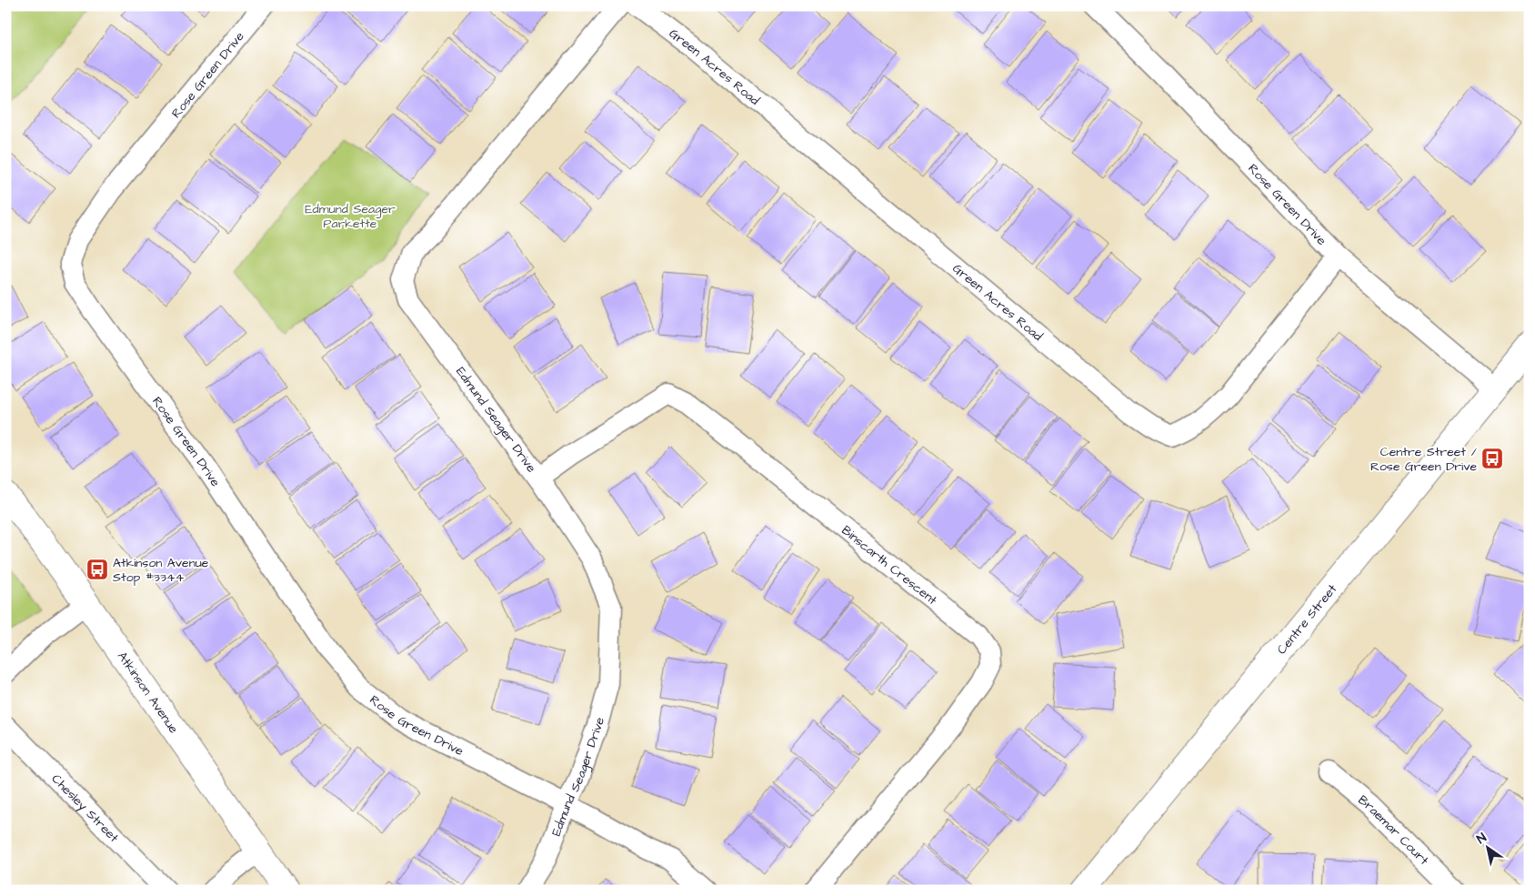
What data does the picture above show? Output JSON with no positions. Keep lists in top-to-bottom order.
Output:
{
  "streets": {
    "main road": ["Centre Street", "Atkinson Avenue"],
    "street": [
      "Green Acres Road",
      "Rose Green Drive",
      "Edmund Seager Drive",
      "Binscarth Crescent",
      "Chesley Street",
      "Braemar Court"
    ]
  },
  "crossings": [
    ["Green Acres Road", "Rose Green Drive"],
    ["Rose Green Drive", "Edmund Seager Drive"],
    ["Rose Green Drive", "Centre Street"],
    ["Edmund Seager Drive", "Binscarth Crescent"]
  ],
  "parks": ["Edmund Seager Parkette"],
  "places": {
    "bus stop": ["Centre Street / Rose Green Drive", "Atkinson Avenue Stop #3344"]
  },
  "north": "top left"
}
